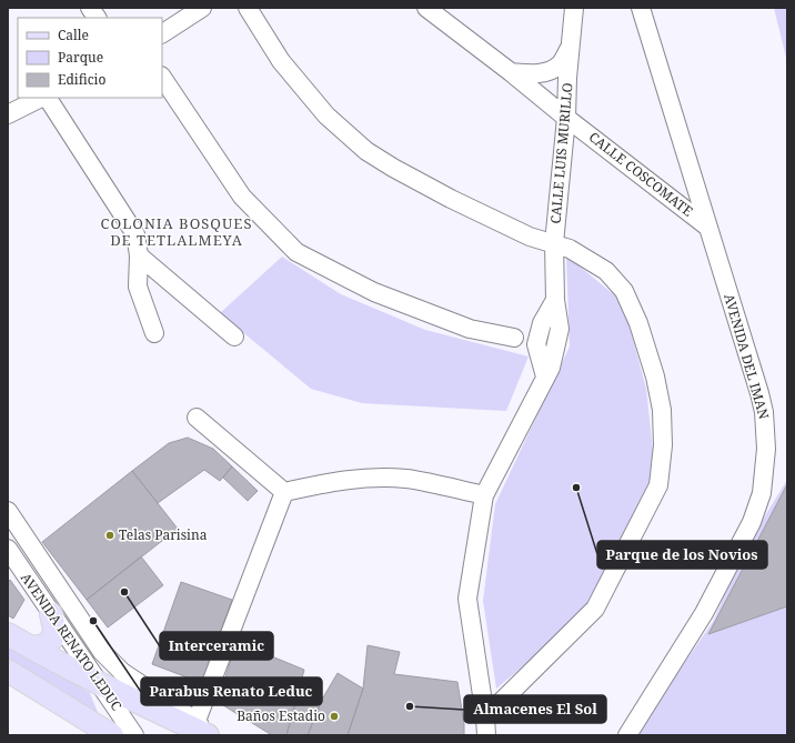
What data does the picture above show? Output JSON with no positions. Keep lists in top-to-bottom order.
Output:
{
  "streets": {
    "street": [
      "CALLE LUIS MURILLO",
      "CALLE COSCOMATE",
      "AVENIDA DEL IMAN",
      "AVENIDA RENATO LEDUC"
    ]
  },
  "crossings": [
    ["CALLE LUIS MURILLO", "CALLE COSCOMATE"],
    ["CALLE COSCOMATE", "AVENIDA DEL IMAN"]
  ],
  "districts": ["COLONIA BOSQUES DE TETLALMEYA"],
  "places": [
    "Parque de los Novios",
    "Telas Parisina",
    "Interceramic",
    "Parabus Renato Leduc",
    "Almacenes El Sol",
    "Baños Estadio"
  ],
  "legend": ["Calle", "Parque", "Edificio"]
}
